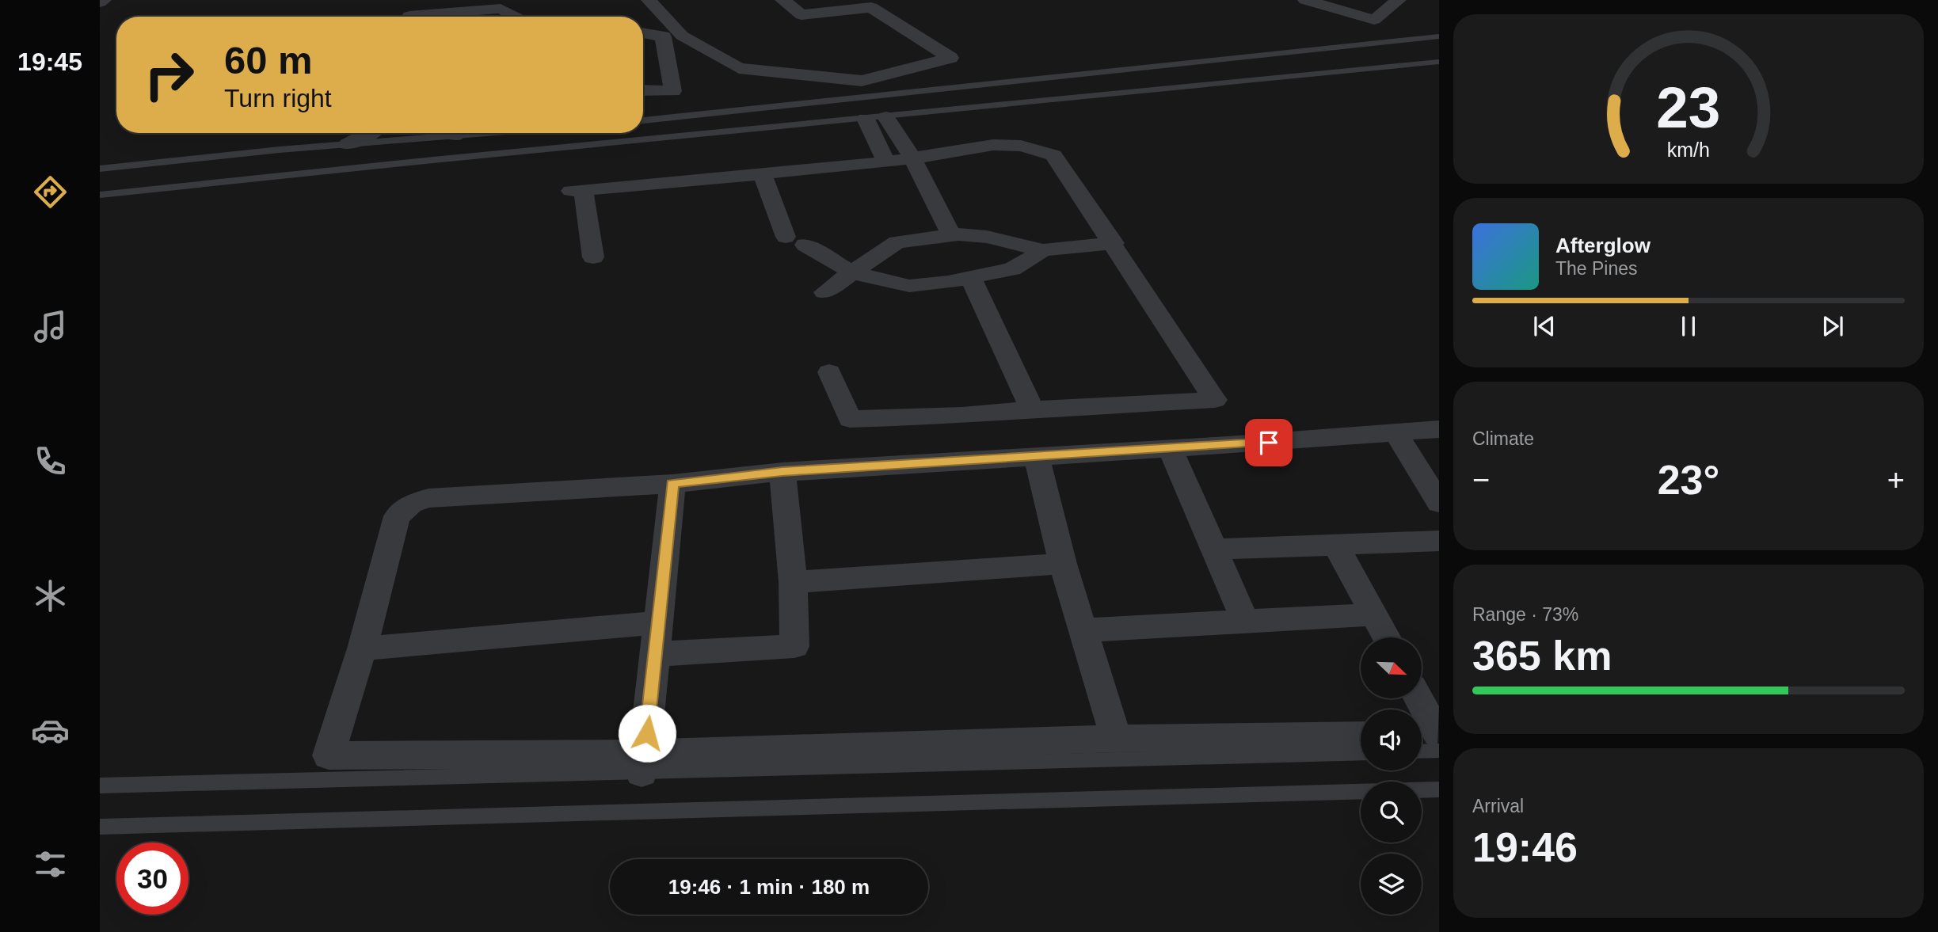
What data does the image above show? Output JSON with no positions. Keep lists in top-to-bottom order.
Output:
{
  "north": "bottom right",
  "page": {
    "tabs": "19:45",
    "turn": ["60 m", "Turn right"],
    "song": ["Afterglow", "The Pines"],
    "tile": [
      "Climate",
      ["Range · 73%", "365 km"],
      ["Arrival", "19:46"]
    ],
    "heat": ["−", "23°", "+"],
    "limit": "30",
    "trip": "19:46 · 1 min · 180 m",
    "gauge": ["23", "km/h"]
  }
}
